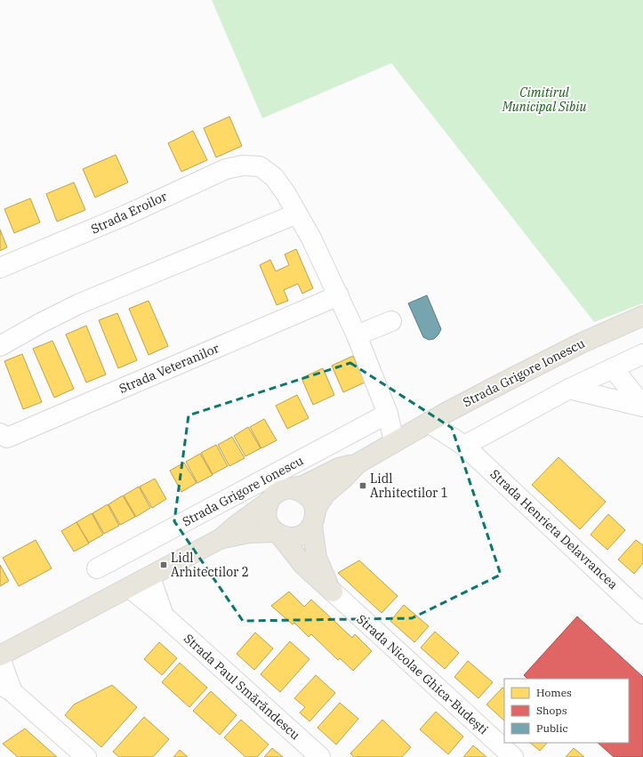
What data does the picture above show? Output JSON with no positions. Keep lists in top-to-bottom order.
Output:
{
  "streets": {
    "main road": ["Strada Grigore Ionescu"],
    "street": [
      "Strada Eroilor",
      "Strada Veteranilor",
      "Strada Henrieta Delavrancea",
      "Strada Nicolae Ghica-Budești",
      "Strada Paul Smărăndescu"
    ]
  },
  "crossings": [
    ["Strada Grigore Ionescu", "Strada Henrieta Delavrancea"],
    ["Strada Grigore Ionescu", "Strada Paul Smărăndescu"]
  ],
  "parks": ["Cimitirul Municipal Sibiu"],
  "places": {
    "transit": ["Lidl Arhitectilor 1", "Lidl Arhitectilor 2"]
  },
  "legend": ["Homes", "Shops", "Public"]
}
